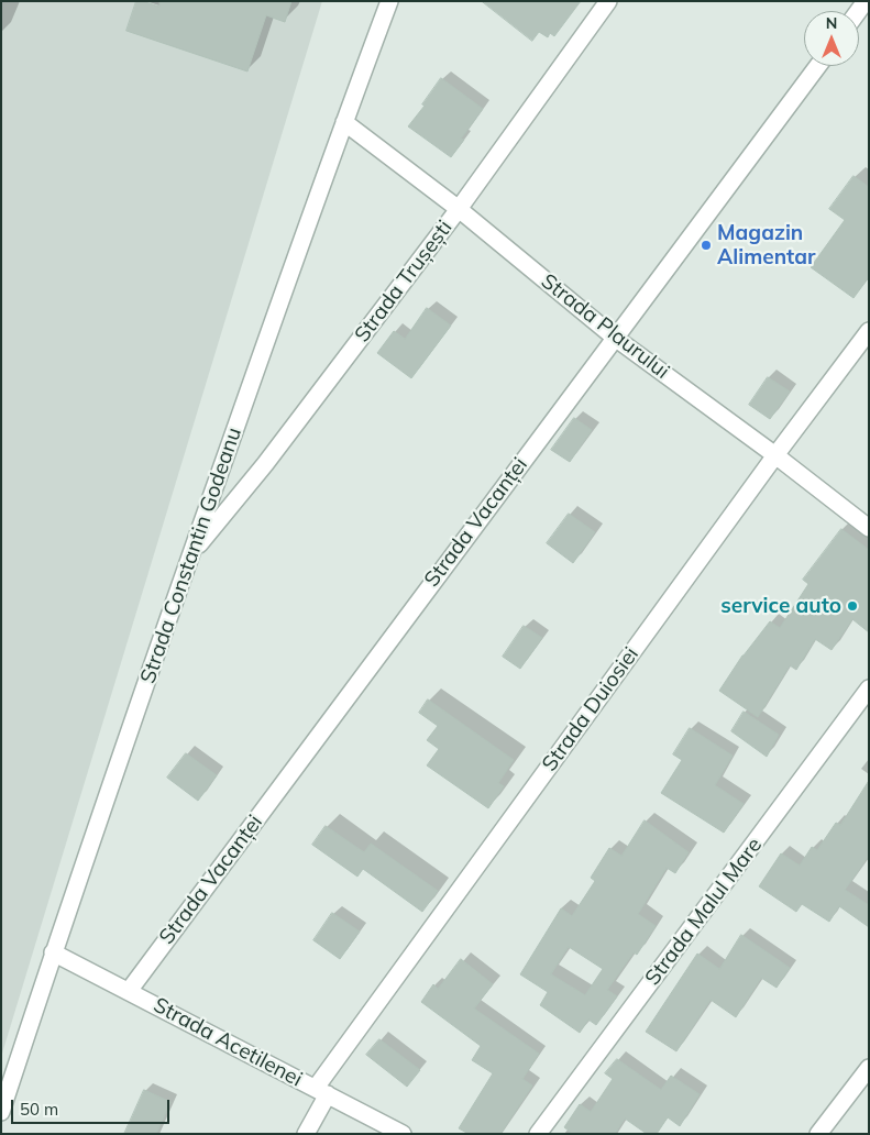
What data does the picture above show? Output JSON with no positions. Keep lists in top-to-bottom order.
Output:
{
  "streets": {
    "street": [
      "Strada Trușești",
      "Strada Plaurului",
      "Strada Vacanței",
      "Strada Constantin Godeanu",
      "Strada Duiosiei",
      "Strada Malul Mare",
      "Strada Acetilenei"
    ]
  },
  "crossings": [
    ["Strada Trușești", "Strada Plaurului"],
    ["Strada Trușești", "Strada Constantin Godeanu"],
    ["Strada Plaurului", "Strada Vacanței"],
    ["Strada Plaurului", "Strada Constantin Godeanu"],
    ["Strada Plaurului", "Strada Duiosiei"],
    ["Strada Vacanței", "Strada Acetilenei"],
    ["Strada Constantin Godeanu", "Strada Acetilenei"],
    ["Strada Duiosiei", "Strada Acetilenei"]
  ],
  "places": ["Magazin Alimentar", "service auto"],
  "scale_bar": "50 m",
  "north": "top"
}
